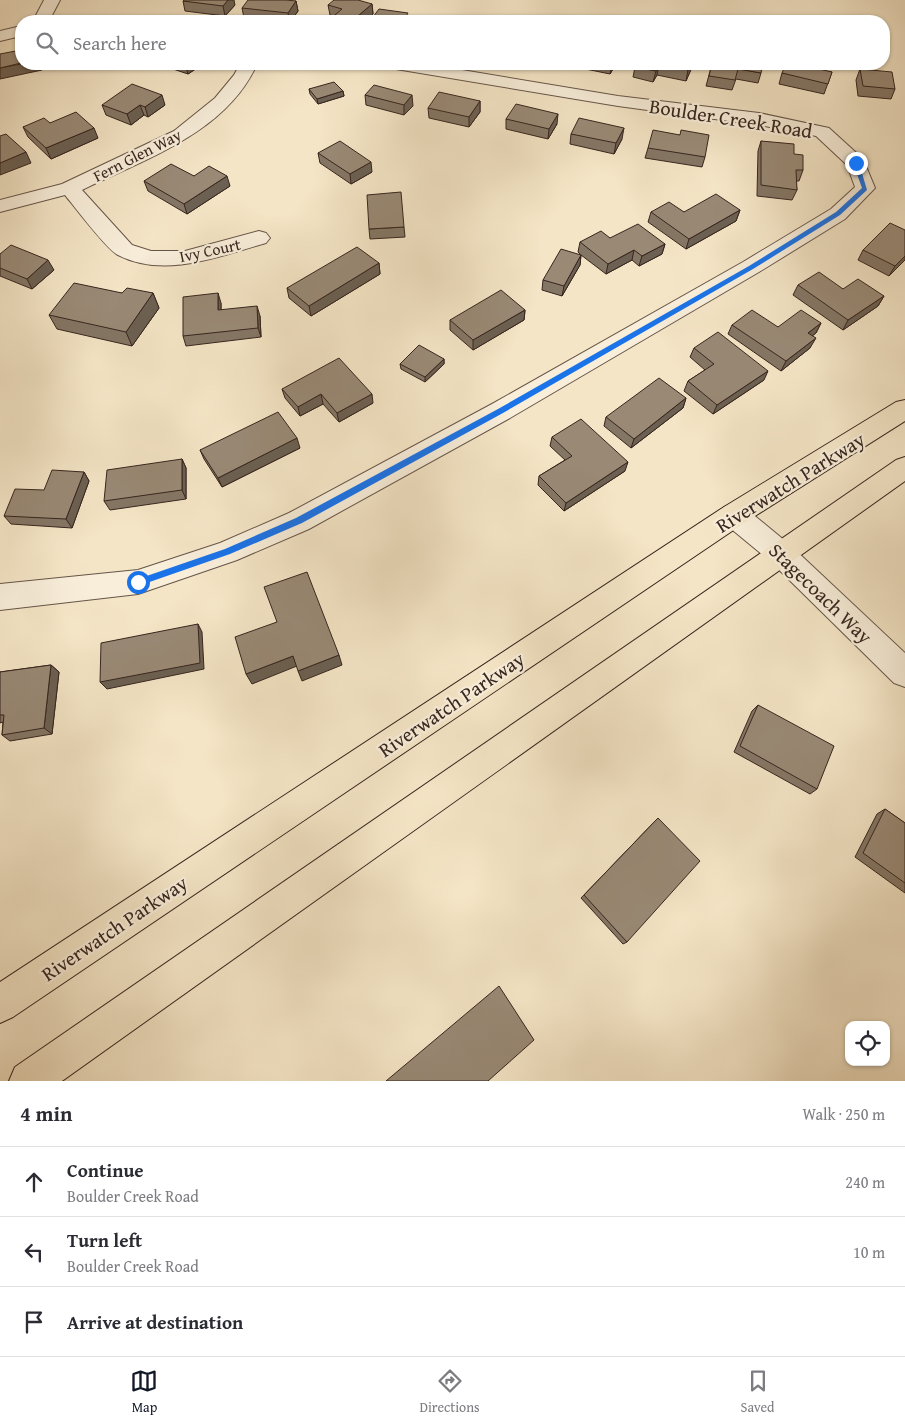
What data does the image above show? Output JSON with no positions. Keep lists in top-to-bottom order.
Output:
{
  "streets": {
    "main road": ["Riverwatch Parkway"],
    "street": [
      "Boulder Creek Road",
      "Fern Glen Way",
      "Ivy Court",
      "Stagecoach Way"
    ]
  },
  "crossings": [
    ["Fern Glen Way", "Ivy Court"],
    ["Riverwatch Parkway", "Stagecoach Way"]
  ],
  "page": {
    "search": "Search here",
    "heading": ["4 min", "Walk · 250 m"],
    "list": [
      ["Continue", "Boulder Creek Road", "240 m"],
      ["Turn left", "Boulder Creek Road", "10 m"],
      "Arrive at destination"
    ],
    "nav": ["Map", "Directions", "Saved"]
  }
}
